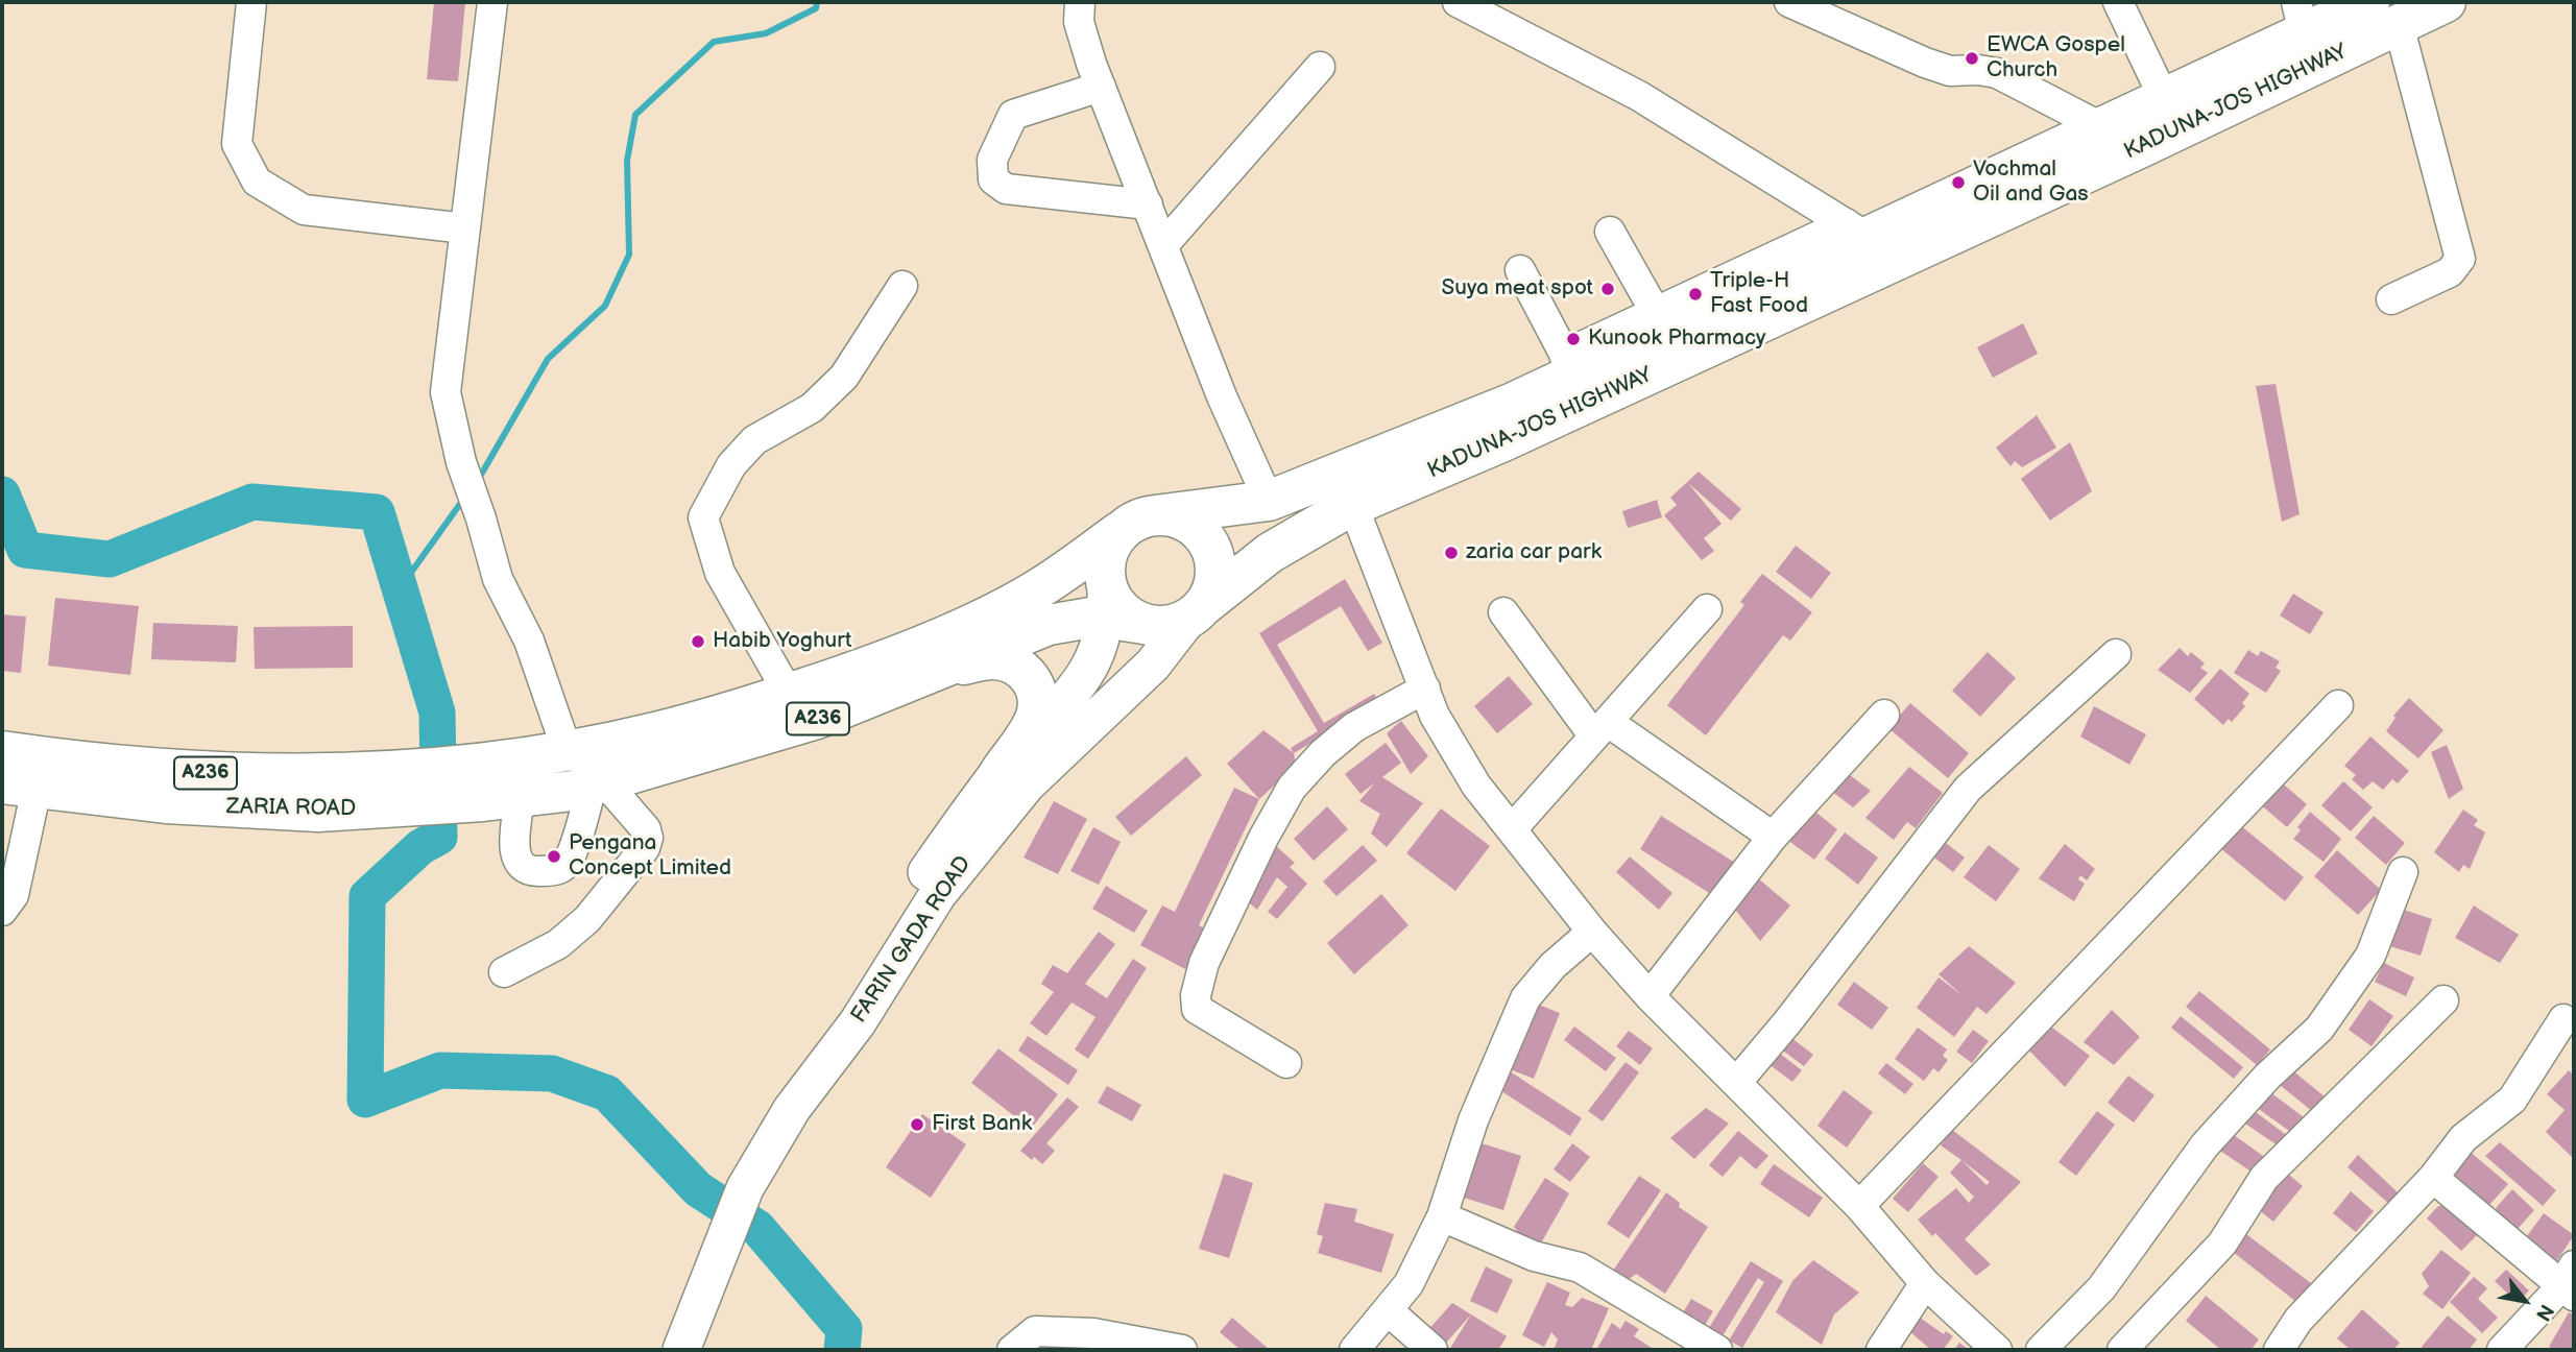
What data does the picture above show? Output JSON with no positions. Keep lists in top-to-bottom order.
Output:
{
  "streets": {
    "highway": ["KADUNA-JOS HIGHWAY", "A236", "ZARIA ROAD"],
    "main road": ["FARIN GADA ROAD"]
  },
  "crossings": [
    ["KADUNA-JOS HIGHWAY", "A236"],
    ["KADUNA-JOS HIGHWAY", "FARIN GADA ROAD"],
    ["A236", "ZARIA ROAD"],
    ["A236", "FARIN GADA ROAD"]
  ],
  "places": [
    "EWCA Gospel Church",
    "Vochmal Oil and Gas",
    "Suya meat spot",
    "Triple-H Fast Food",
    "Kunook Pharmacy",
    "zaria car park",
    "Habib Yoghurt",
    "Pengana Concept Limited",
    "First Bank"
  ],
  "north": "bottom right"
}
